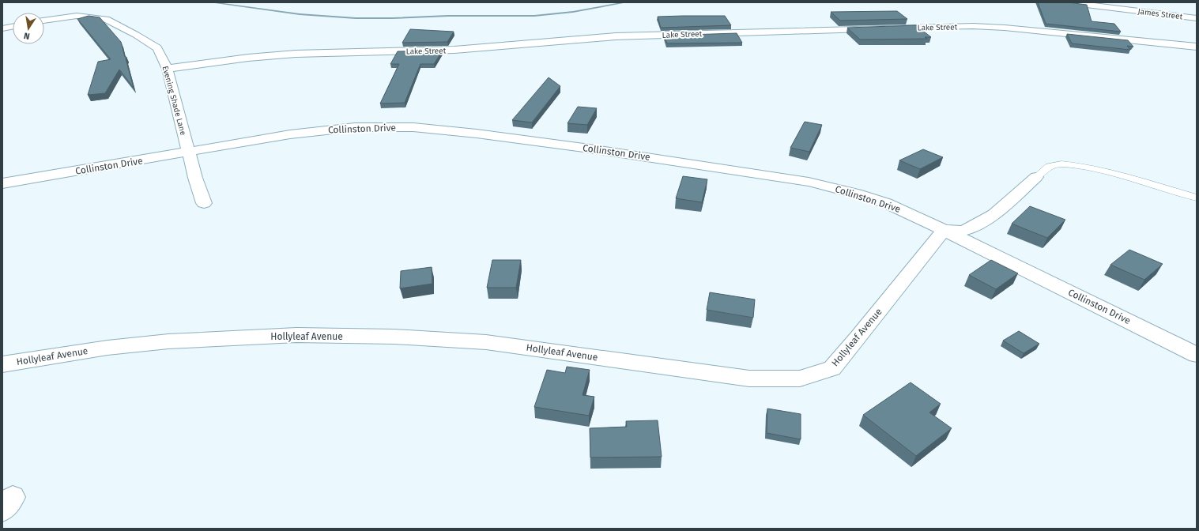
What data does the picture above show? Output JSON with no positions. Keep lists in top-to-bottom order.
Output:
{
  "streets": {
    "street": [
      "James Street",
      "Lake Street",
      "Evening Shade Lane",
      "Collinston Drive",
      "Hollyleaf Avenue"
    ]
  },
  "crossings": [
    ["Lake Street", "Evening Shade Lane"],
    ["Evening Shade Lane", "Collinston Drive"],
    ["Collinston Drive", "Hollyleaf Avenue"]
  ],
  "north": "bottom"
}
